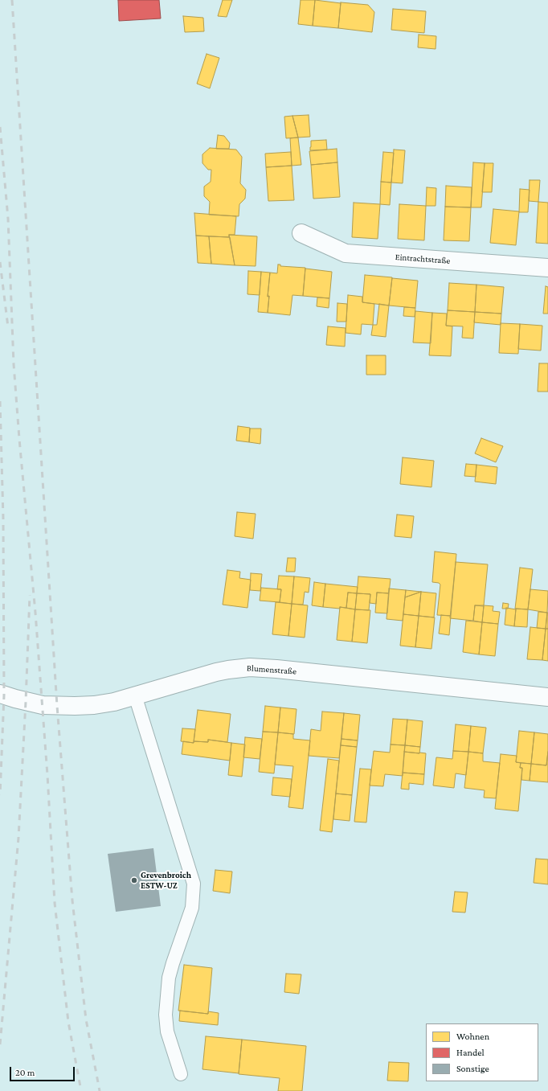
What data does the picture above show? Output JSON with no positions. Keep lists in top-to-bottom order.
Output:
{
  "streets": {
    "street": ["Eintrachtstraße", "Blumenstraße"]
  },
  "places": ["Grevenbroich ESTW-UZ"],
  "legend": ["Wohnen", "Handel", "Sonstige"],
  "scale_bar": "20 m"
}
